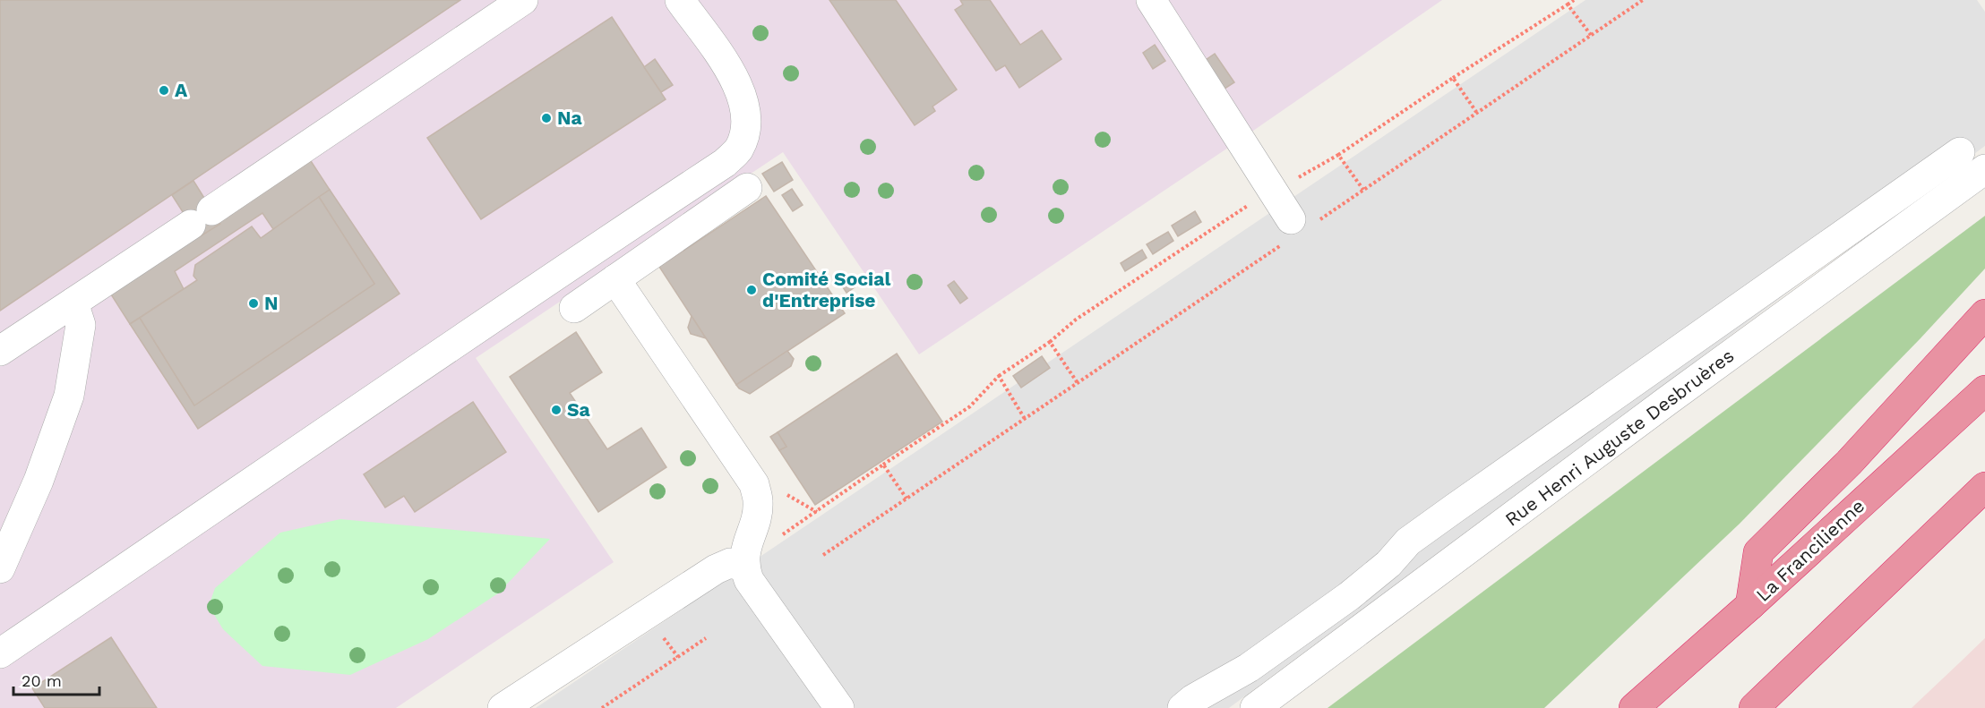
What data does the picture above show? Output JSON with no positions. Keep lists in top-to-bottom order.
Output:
{
  "streets": {
    "highway": ["La Francilienne"],
    "lane": ["Rue Henri Auguste Desbruères"]
  },
  "places": [
    "A",
    "Na",
    "Comité Social d'Entreprise",
    "N",
    "Sa"
  ],
  "scale_bar": "20 m"
}
